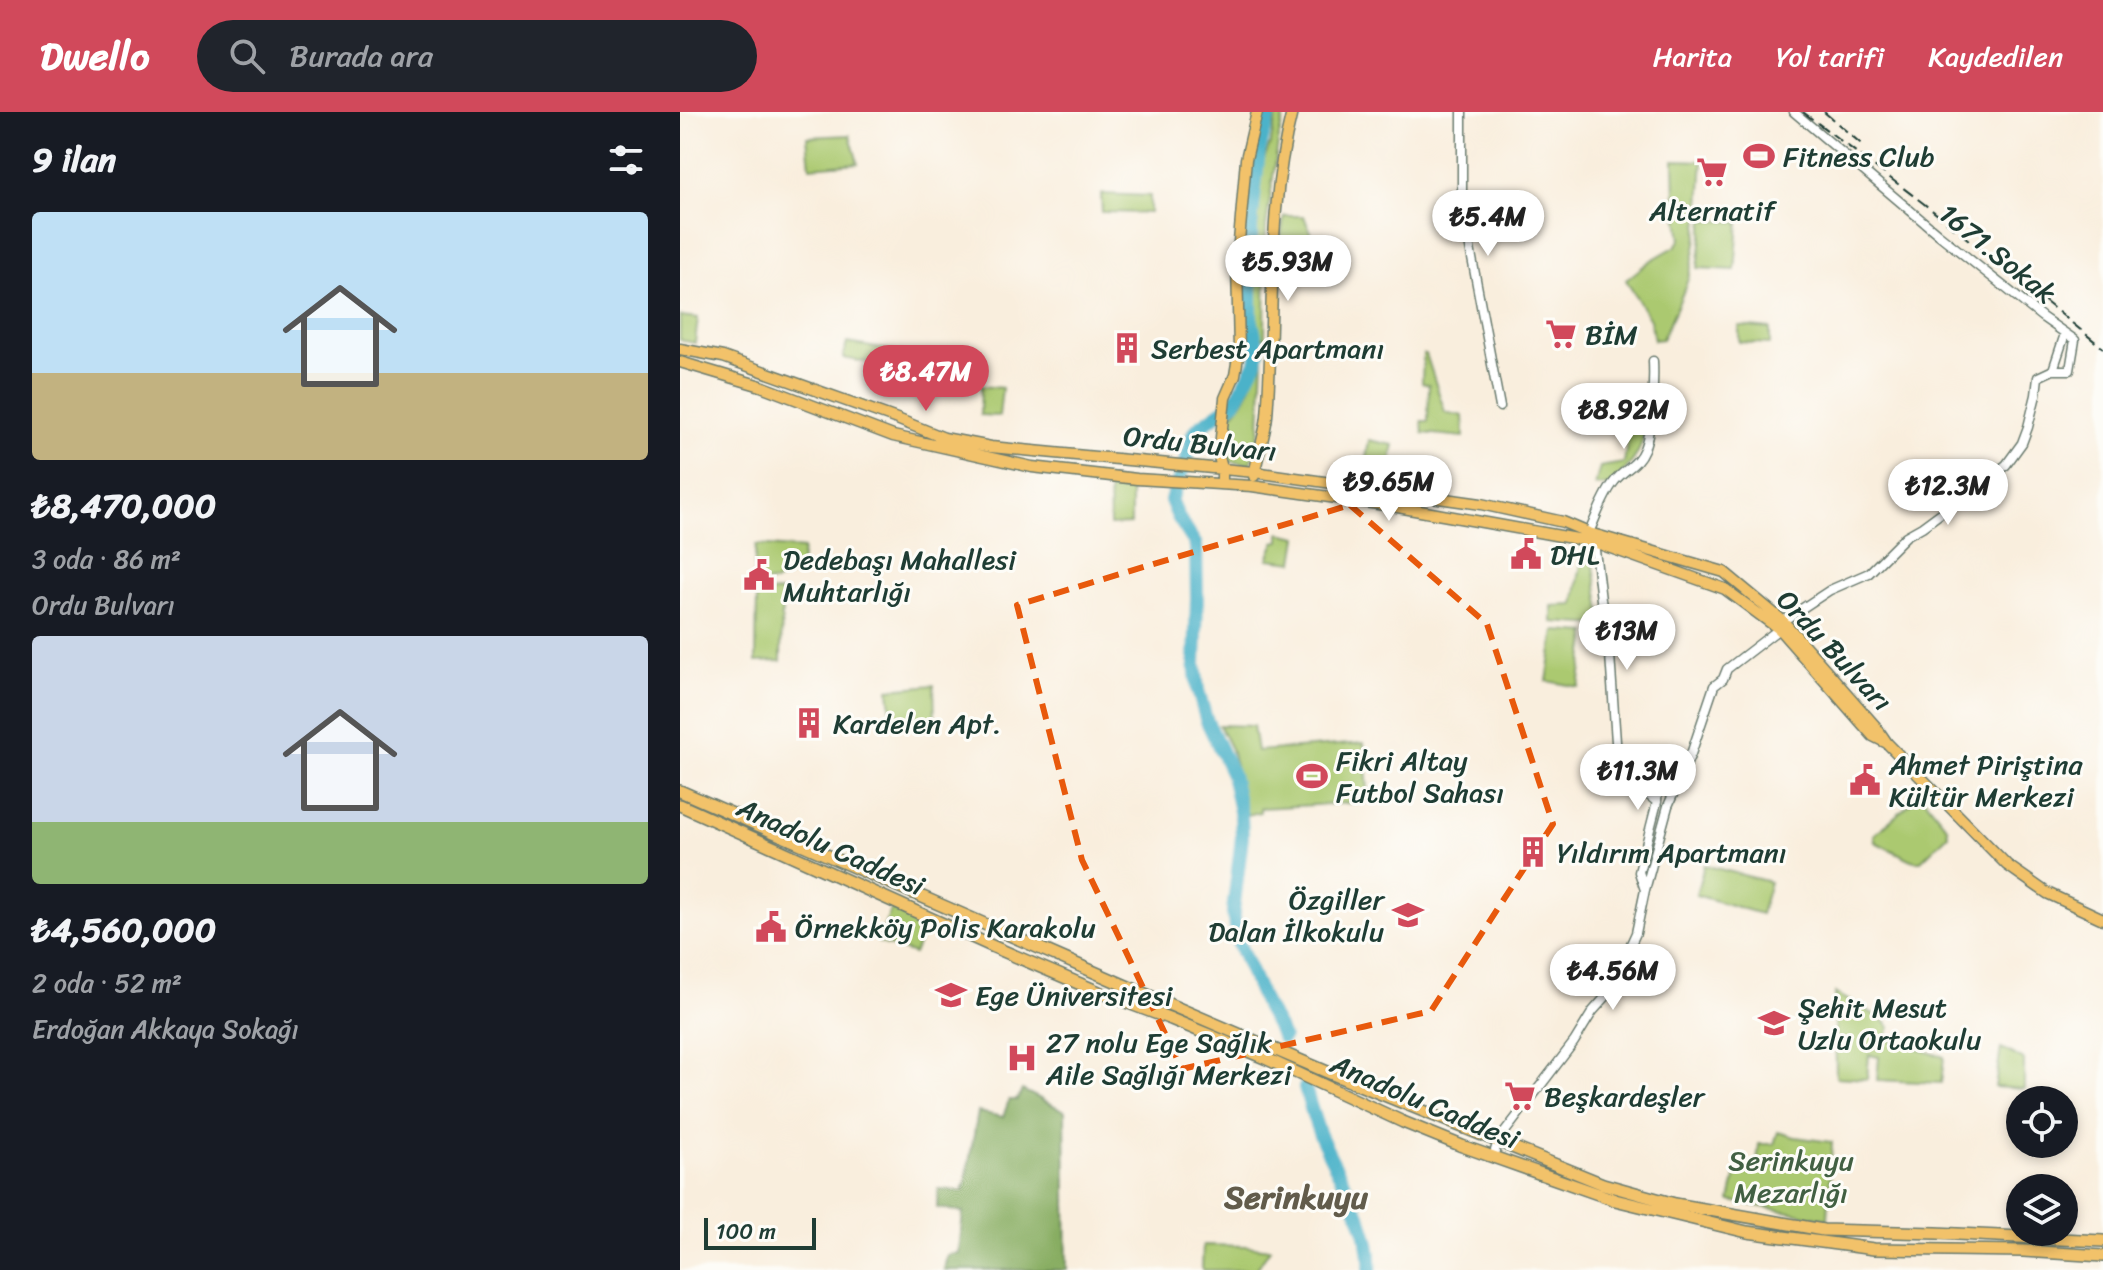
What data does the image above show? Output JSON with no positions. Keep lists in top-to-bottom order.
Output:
{
  "streets": {
    "highway": ["Anadolu Caddesi"],
    "main road": ["Ordu Bulvarı"],
    "street": ["1671.Sokak"]
  },
  "districts": ["Serinkuyu"],
  "parks": ["Serinkuyu Mezarlığı"],
  "places": {
    "sports": ["Fitness Club", "Fikri Altay Futbol Sahası"],
    "supermarket": ["Alternatif", "BİM", "Beşkardeşler"],
    "building": ["Serbest Apartmanı", "Kardelen Apt.", "Yıldırım Apartmanı"],
    "public building": [
      "DHL",
      "Dedebaşı Mahallesi Muhtarlığı",
      "Ahmet Piriştina Kültür Merkezi",
      "Örnekköy Polis Karakolu"
    ],
    "school or university": ["Özgiller Dalan İlkokulu", "Ege Üniversitesi", "Şehit Mesut Uzlu Ortaokulu"],
    "hospital": ["27 nolu Ege Sağlık Aile Sağlığı Merkezi"]
  },
  "scale_bar": "100 m",
  "page": {
    "header": "Dwello",
    "search": "Burada ara",
    "nav": ["Harita", "Yol tarifi", "Kaydedilen"],
    "heading": "9 ilan",
    "price": [
      "₺5.4M",
      "₺5.93M",
      "₺8.47M",
      "₺8.92M",
      "₺9.65M",
      "₺12.3M",
      "₺13M",
      "₺11.3M",
      "₺4.56M"
    ],
    "list": [
      {
        "name": "₺8,470,000",
        "note": "3 oda · 86 m² · Ordu Bulvarı"
      },
      {
        "name": "₺4,560,000",
        "note": "2 oda · 52 m² · Erdoğan Akkaya Sokağı"
      }
    ],
    "scale": "100 m"
  }
}
